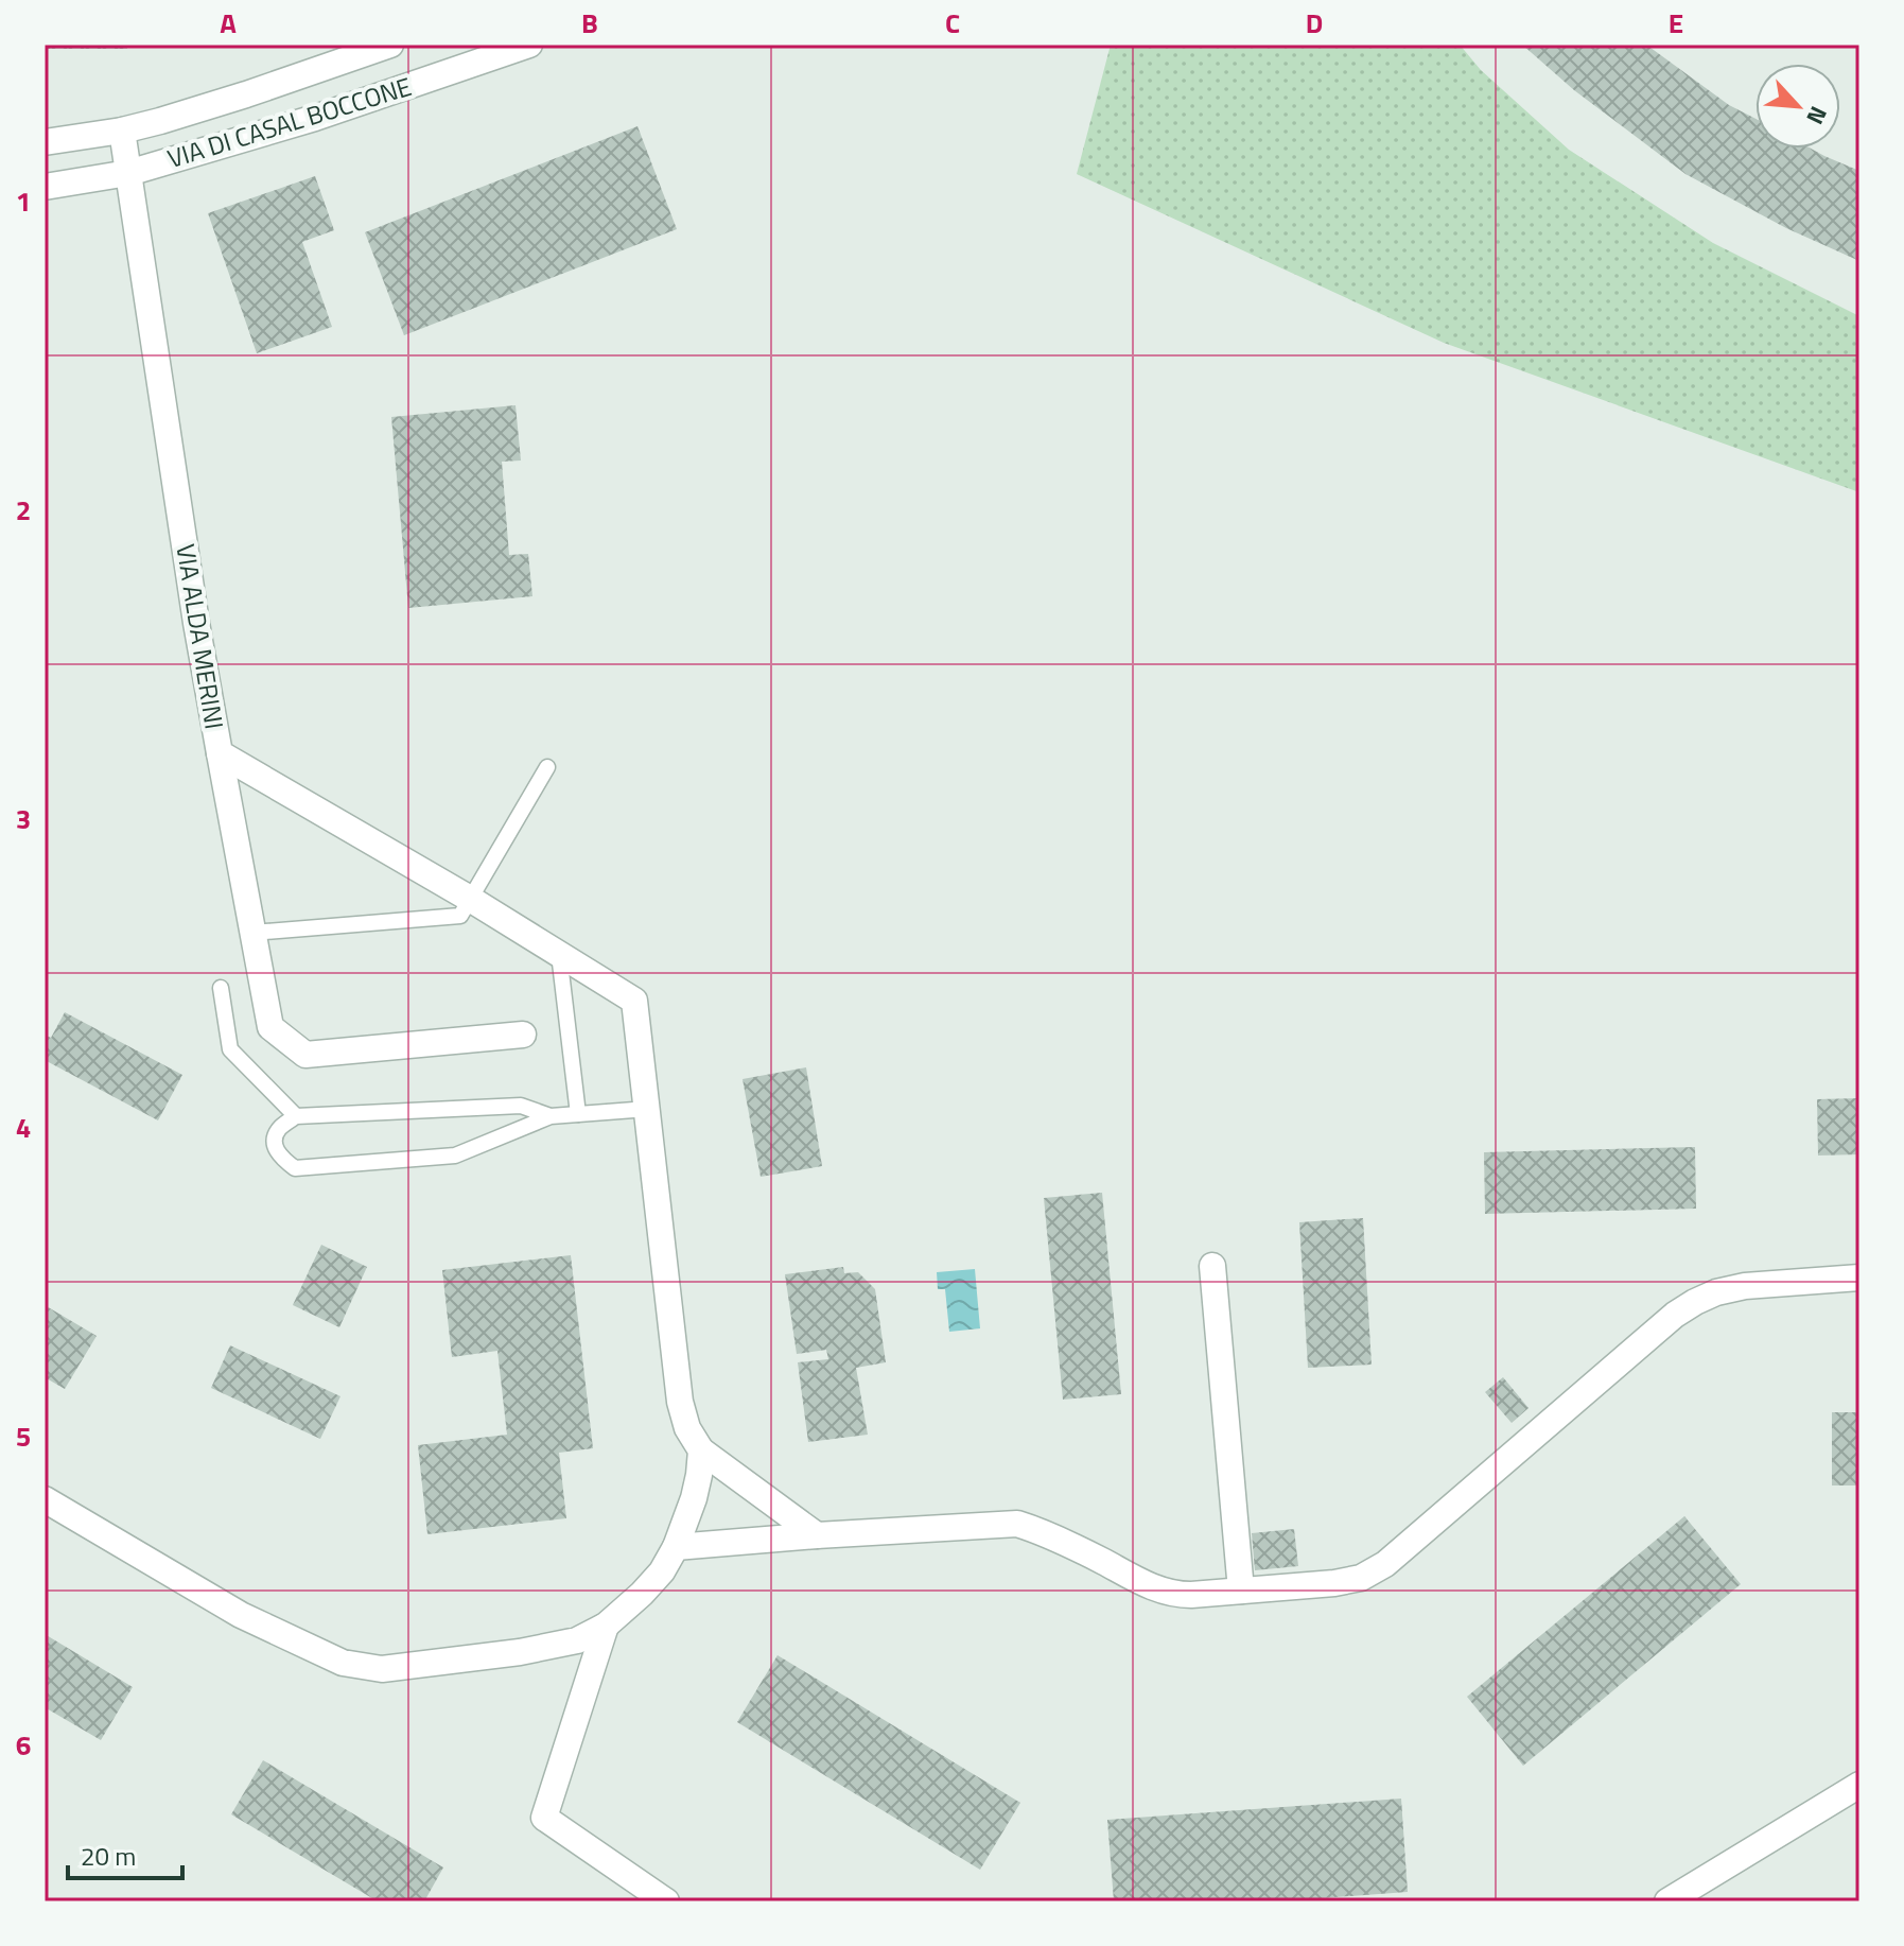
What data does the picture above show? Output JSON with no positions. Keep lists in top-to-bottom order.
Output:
{
  "streets": {
    "street": ["VIA DI CASAL BOCCONE", "VIA ALDA MERINI"]
  },
  "crossings": [
    ["VIA DI CASAL BOCCONE", "VIA ALDA MERINI"]
  ],
  "scale_bar": "20 m",
  "north": "bottom right",
  "grid": {
    "columns": [
      "A",
      "B",
      "C",
      "D",
      "E"
    ],
    "rows": [
      "1",
      "2",
      "3",
      "4",
      "5",
      "6"
    ]
  }
}
